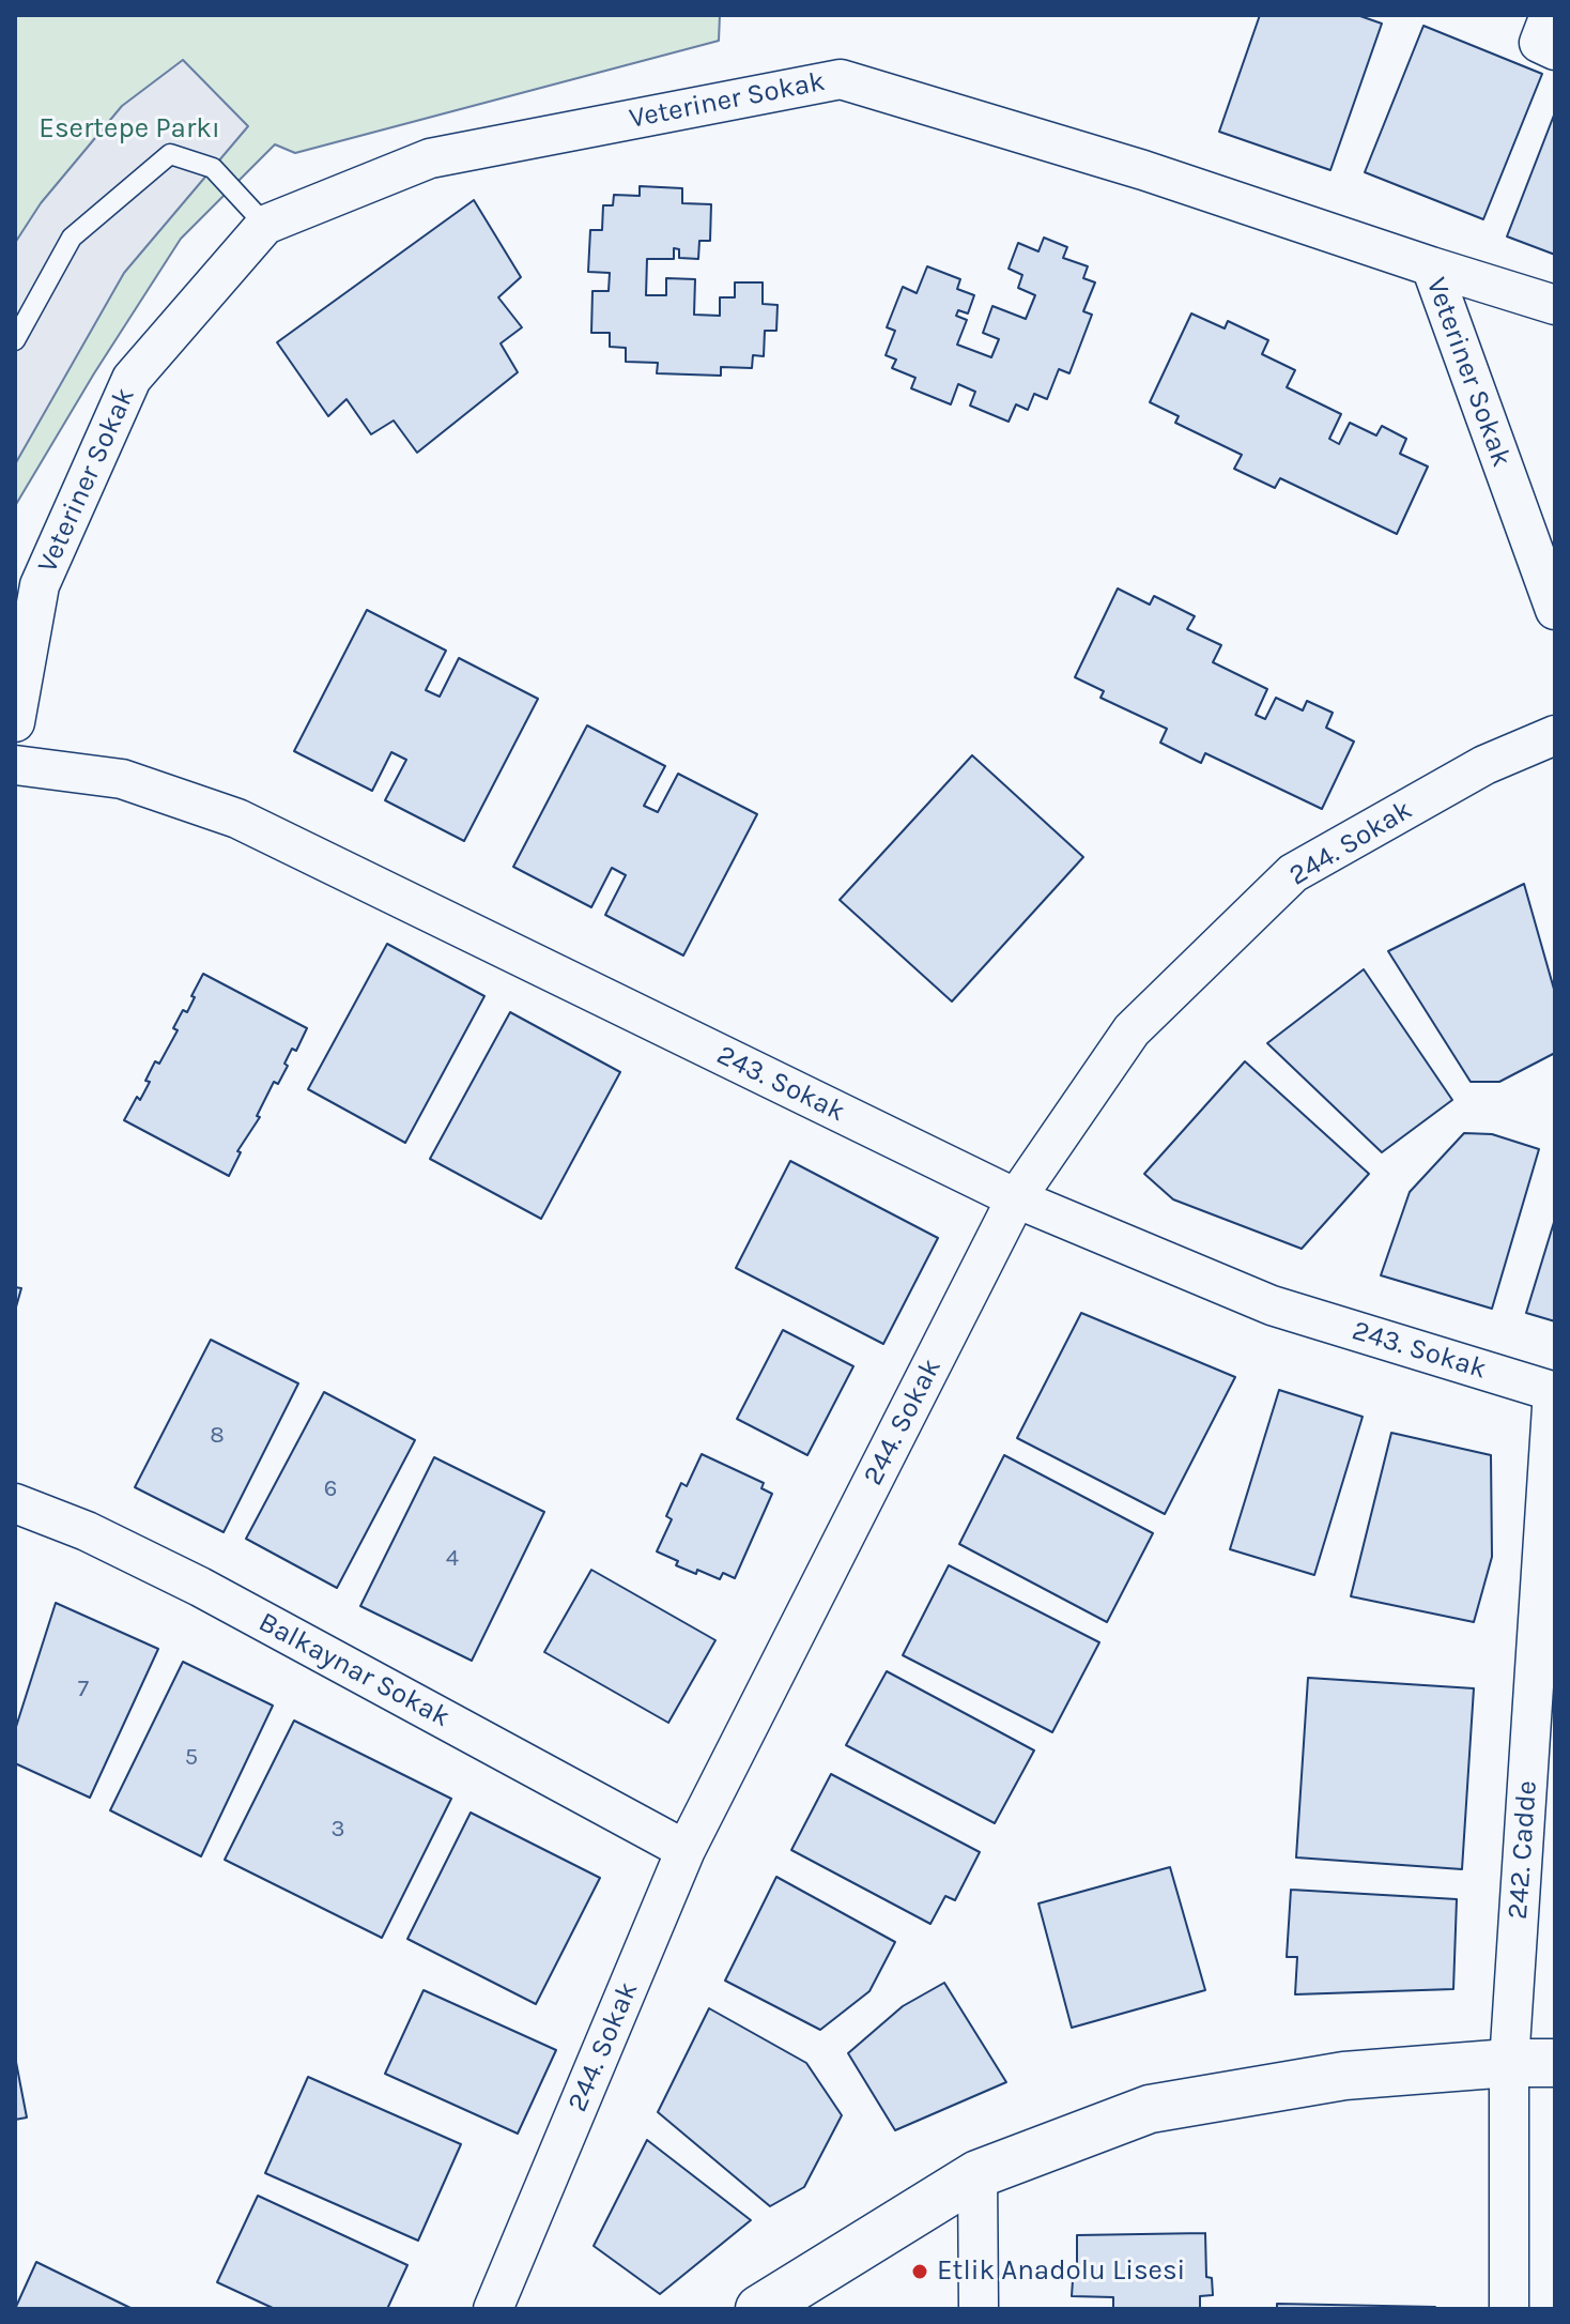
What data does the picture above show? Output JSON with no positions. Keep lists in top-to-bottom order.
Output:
{
  "streets": {
    "street": [
      "Veteriner Sokak",
      "244. Sokak",
      "243. Sokak",
      "Balkaynar Sokak",
      "242. Cadde"
    ]
  },
  "crossings": [
    ["244. Sokak", "243. Sokak"],
    ["244. Sokak", "Balkaynar Sokak"],
    ["243. Sokak", "242. Cadde"]
  ],
  "parks": ["Esertepe Parkı"],
  "places": ["Etlik Anadolu Lisesi"],
  "house_numbers": [
    "8",
    "6",
    "4",
    "7",
    "5",
    "3"
  ]
}
